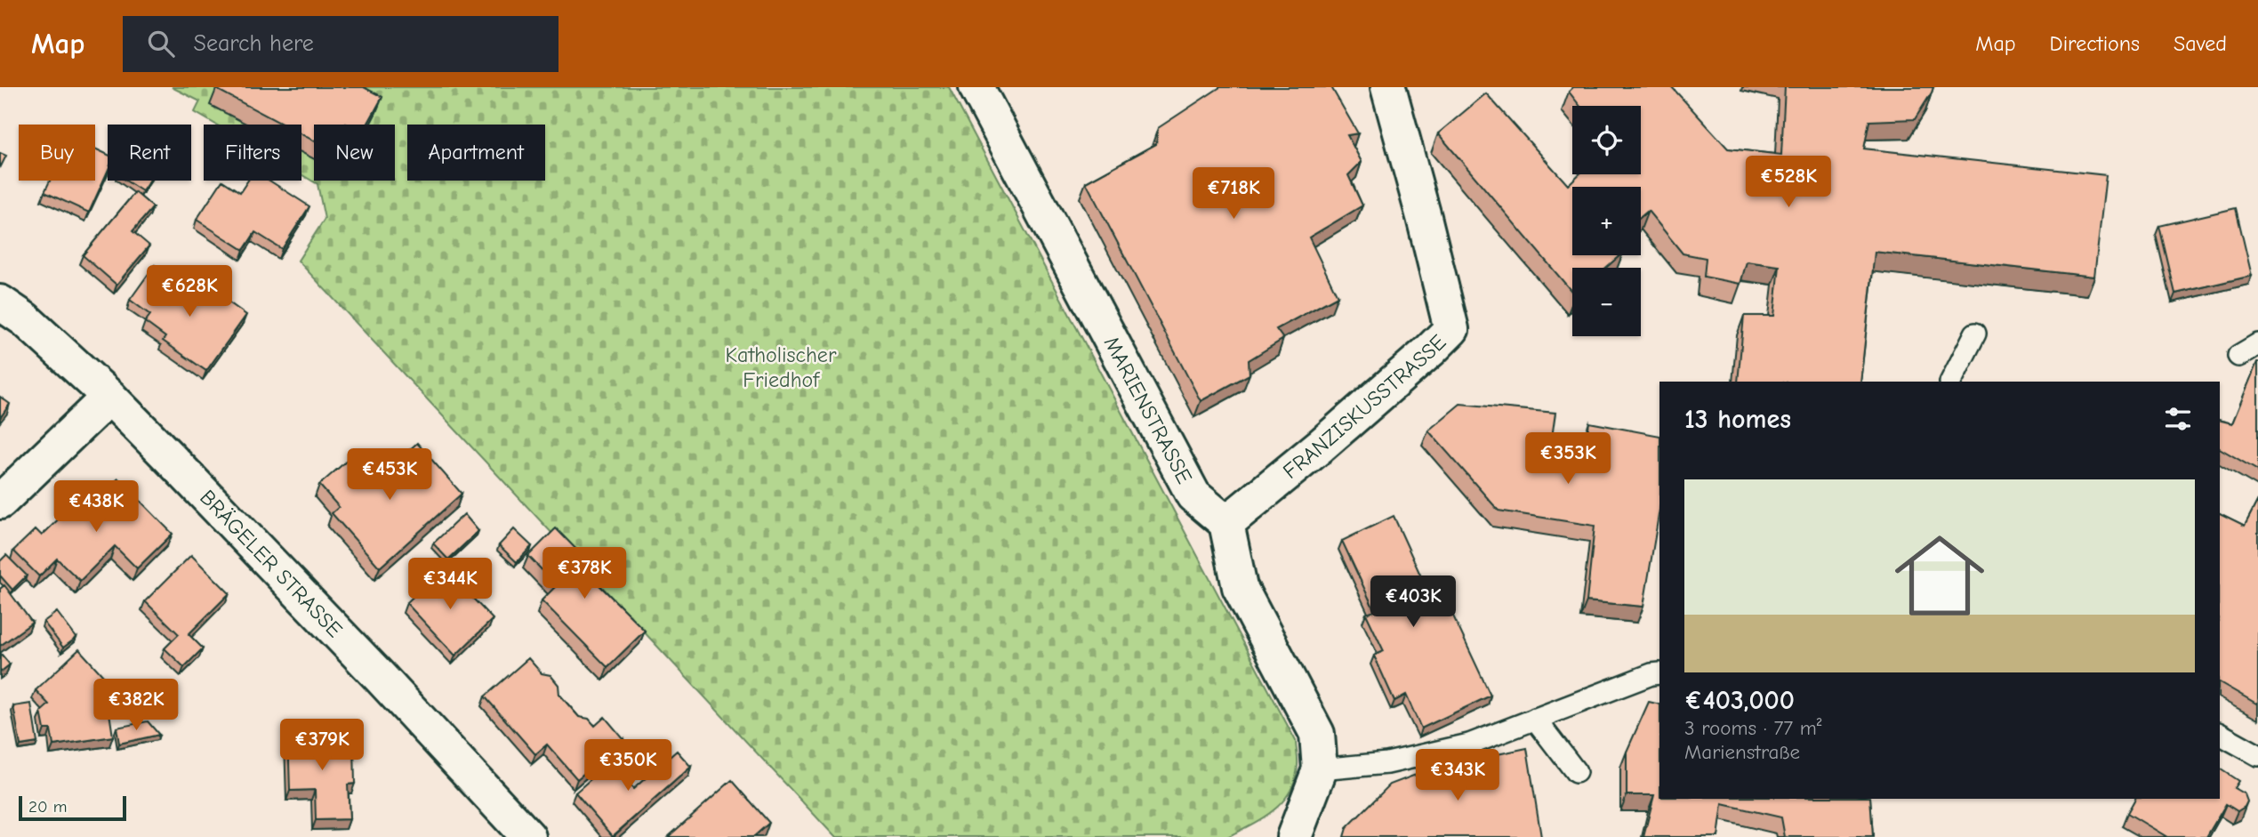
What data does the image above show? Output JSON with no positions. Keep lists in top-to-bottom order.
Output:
{
  "streets": {
    "street": ["FRANZISKUSSTRASSE", "MARIENSTRASSE", "BRÄGELER STRASSE"]
  },
  "crossings": [
    ["FRANZISKUSSTRASSE", "MARIENSTRASSE"]
  ],
  "parks": ["Katholischer Friedhof"],
  "scale_bar": "20 m",
  "page": {
    "header": "Map",
    "search": "Search here",
    "nav": ["Map", "Directions", "Saved"],
    "map_buttons": ["+", "−"],
    "chip": [
      "Buy",
      "Rent",
      "Filters",
      "New",
      "Apartment"
    ],
    "price": [
      "€528K",
      "€718K",
      "€628K",
      "€353K",
      "€453K",
      "€438K",
      "€378K",
      "€344K",
      "€403K",
      "€382K",
      "€379K",
      "€350K",
      "€343K"
    ],
    "heading": "13 homes",
    "list": [
      {
        "name": "€403,000",
        "note": "3 rooms · 77 m² · Marienstraße"
      }
    ],
    "scale": "20 m"
  }
}
